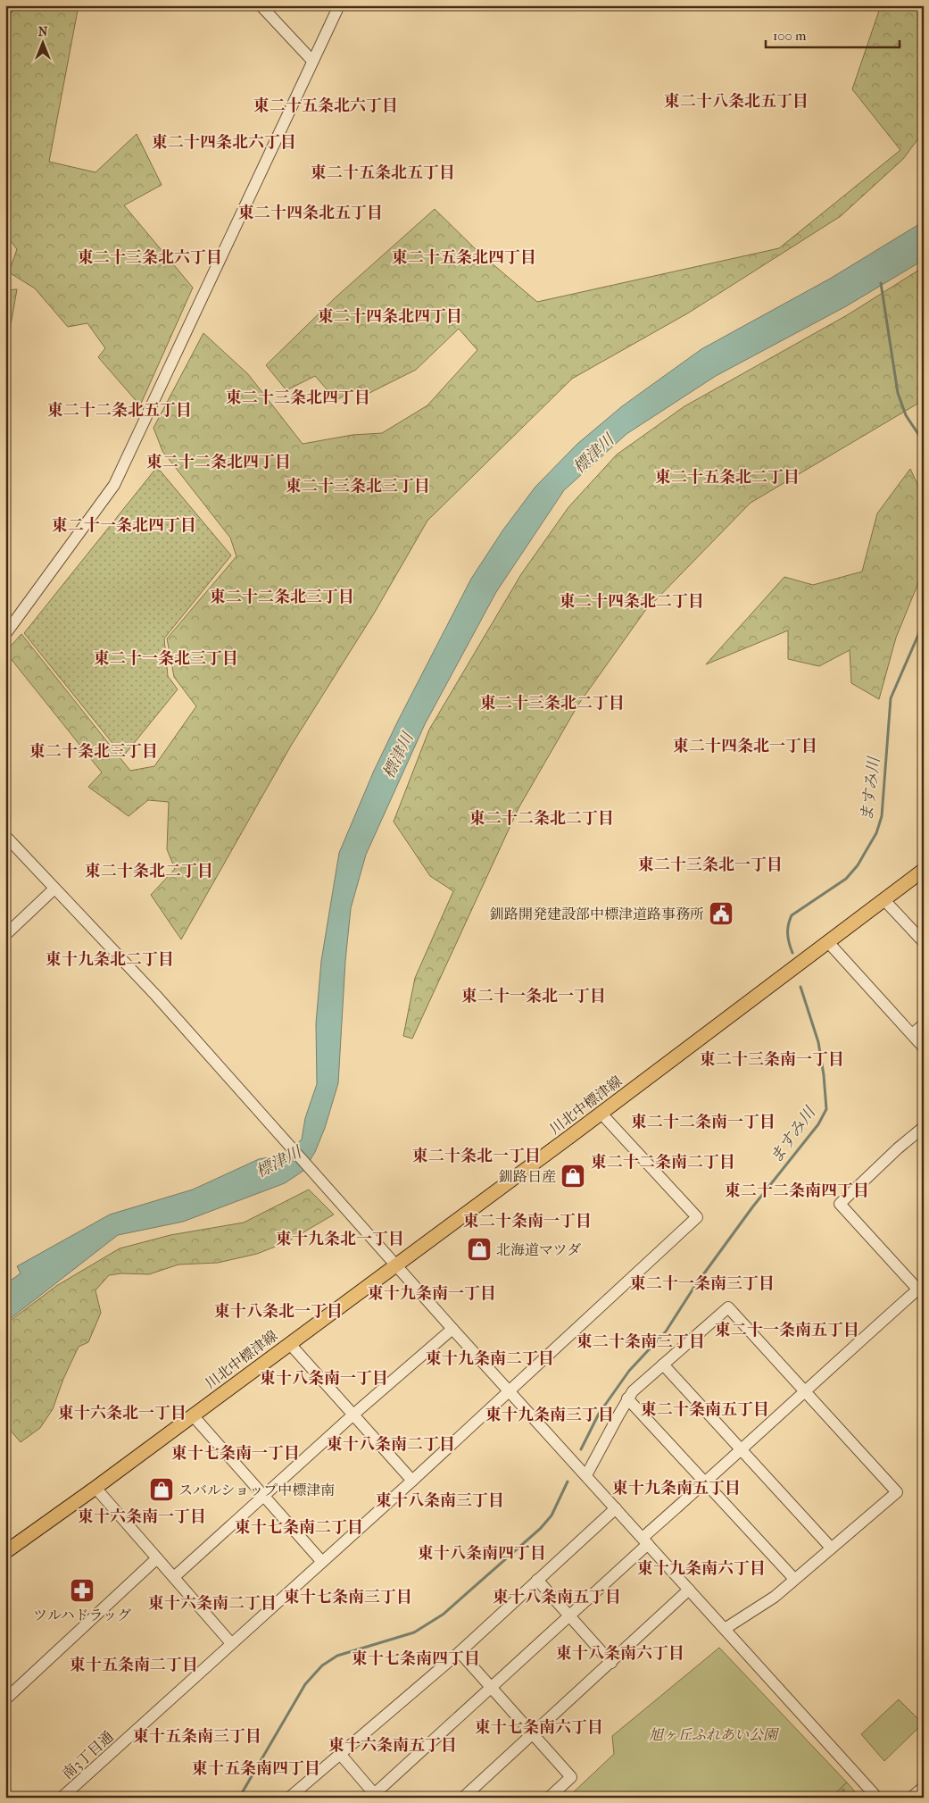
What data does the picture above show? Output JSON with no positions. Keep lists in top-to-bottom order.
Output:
{
  "streets": {
    "main road": ["川北中標津線"],
    "street": ["南3丁目通"]
  },
  "crossings": [
    ["川北中標津線", "南3丁目通"]
  ],
  "districts": [
    "東二十八条北五丁目",
    "東二十五条北六丁目",
    "東二十四条北六丁目",
    "東二十五条北五丁目",
    "東二十四条北五丁目",
    "東二十三条北六丁目",
    "東二十五条北四丁目",
    "東二十四条北四丁目",
    "東二十三条北四丁目",
    "東二十二条北五丁目",
    "東二十二条北四丁目",
    "東二十五条北二丁目",
    "東二十三条北三丁目",
    "東二十一条北四丁目",
    "東二十二条北三丁目",
    "東二十四条北二丁目",
    "東二十一条北三丁目",
    "東二十三条北二丁目",
    "東二十四条北一丁目",
    "東二十条北三丁目",
    "東二十二条北二丁目",
    "東二十三条北一丁目",
    "東二十条北二丁目",
    "東十九条北二丁目",
    "東二十一条北一丁目",
    "東二十三条南一丁目",
    "東二十二条南一丁目",
    "東二十条北一丁目",
    "東二十二条南二丁目",
    "東二十二条南四丁目",
    "東二十条南一丁目",
    "東十九条北一丁目",
    "東二十一条南三丁目",
    "東十九条南一丁目",
    "東十八条北一丁目",
    "東二十一条南五丁目",
    "東二十条南三丁目",
    "東十九条南二丁目",
    "東十八条南一丁目",
    "東二十条南五丁目",
    "東十六条北一丁目",
    "東十九条南三丁目",
    "東十八条南二丁目",
    "東十七条南一丁目",
    "東十九条南五丁目",
    "東十八条南三丁目",
    "東十六条南一丁目",
    "東十七条南二丁目",
    "東十八条南四丁目",
    "東十九条南六丁目",
    "東十七条南三丁目",
    "東十八条南五丁目",
    "東十六条南二丁目",
    "東十八条南六丁目",
    "東十七条南四丁目",
    "東十五条南二丁目",
    "東十七条南六丁目",
    "東十五条南三丁目",
    "東十六条南五丁目",
    "東十五条南四丁目"
  ],
  "water": ["標津川", "ますみ川"],
  "parks": ["旭ヶ丘ふれあい公園"],
  "places": {
    "public building": ["釧路開発建設部中標津道路事務所"],
    "shop": ["釧路日産", "北海道マツダ", "スバルショップ中標津南"],
    "pharmacy": ["ツルハドラッグ"]
  },
  "scale_bar": "100 m",
  "north": "top"
}
